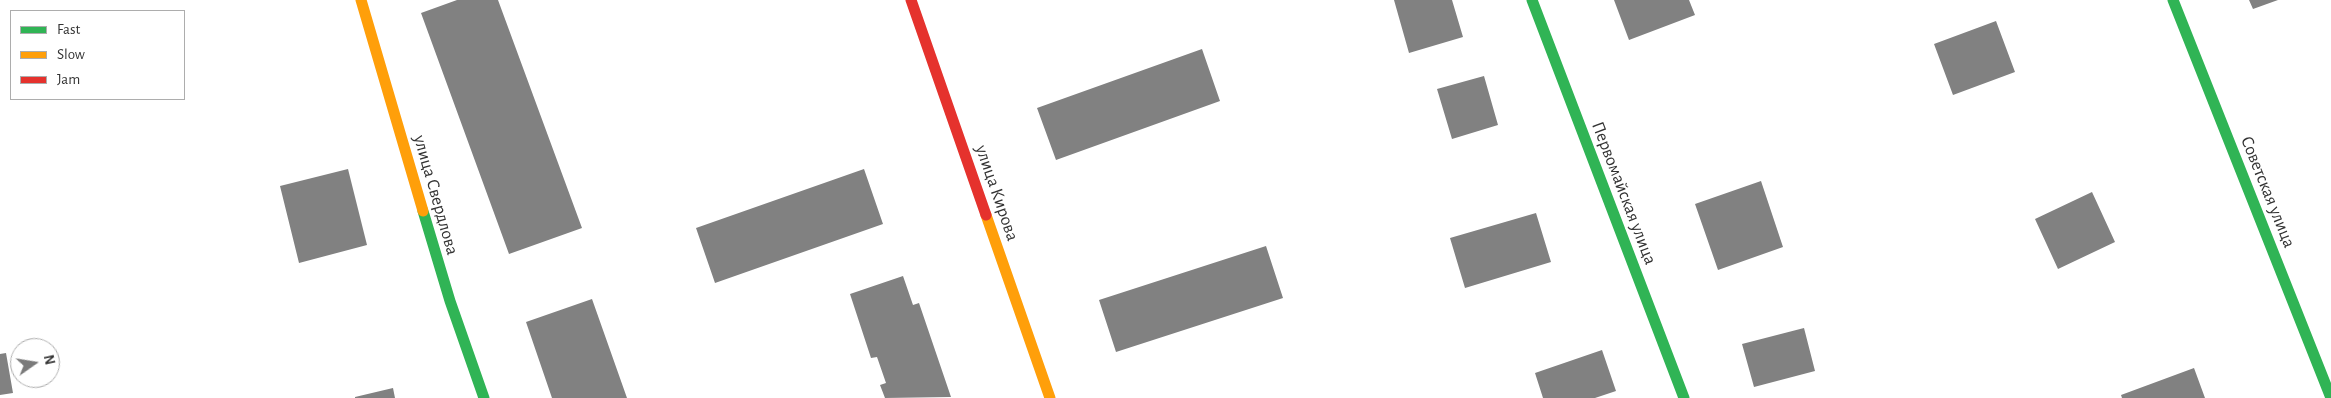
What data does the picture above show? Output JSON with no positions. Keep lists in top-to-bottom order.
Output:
{
  "streets": {
    "street": [
      "Советская улица",
      "улица Кирова",
      "Первомайская улица",
      "улица Свердлова"
    ]
  },
  "legend": ["Fast", "Slow", "Jam"],
  "north": "right"
}
